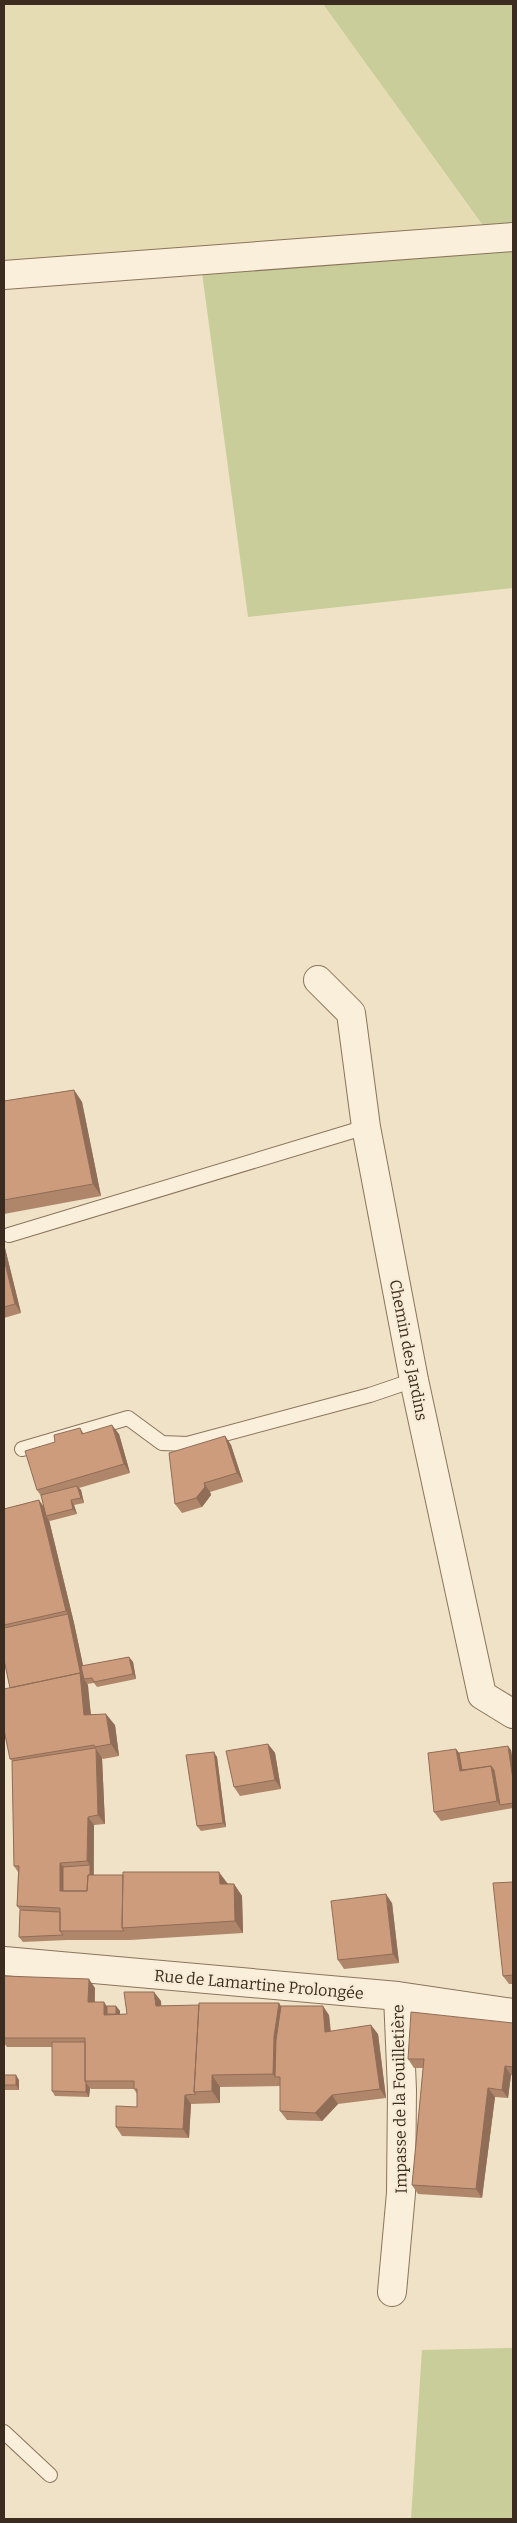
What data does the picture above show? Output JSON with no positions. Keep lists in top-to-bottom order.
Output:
{
  "streets": {
    "street": ["Chemin des Jardins", "Rue de Lamartine Prolongée", "Impasse de la Fouilletière"]
  },
  "crossings": [
    ["Rue de Lamartine Prolongée", "Impasse de la Fouilletière"]
  ]
}
